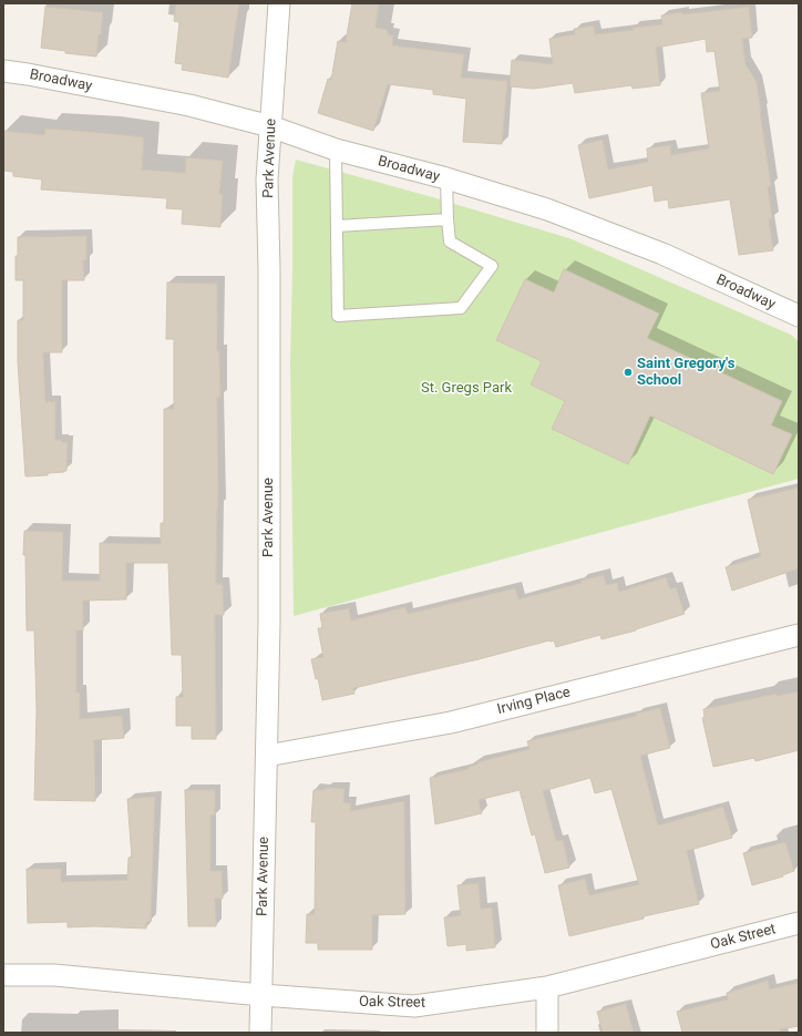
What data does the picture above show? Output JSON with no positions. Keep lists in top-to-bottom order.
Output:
{
  "streets": {
    "street": [
      "Broadway",
      "Park Avenue",
      "Irving Place",
      "Oak Street"
    ]
  },
  "crossings": [
    ["Broadway", "Park Avenue"],
    ["Park Avenue", "Irving Place"],
    ["Park Avenue", "Oak Street"]
  ],
  "parks": ["St. Gregs Park"],
  "places": ["Saint Gregory's School"]
}
